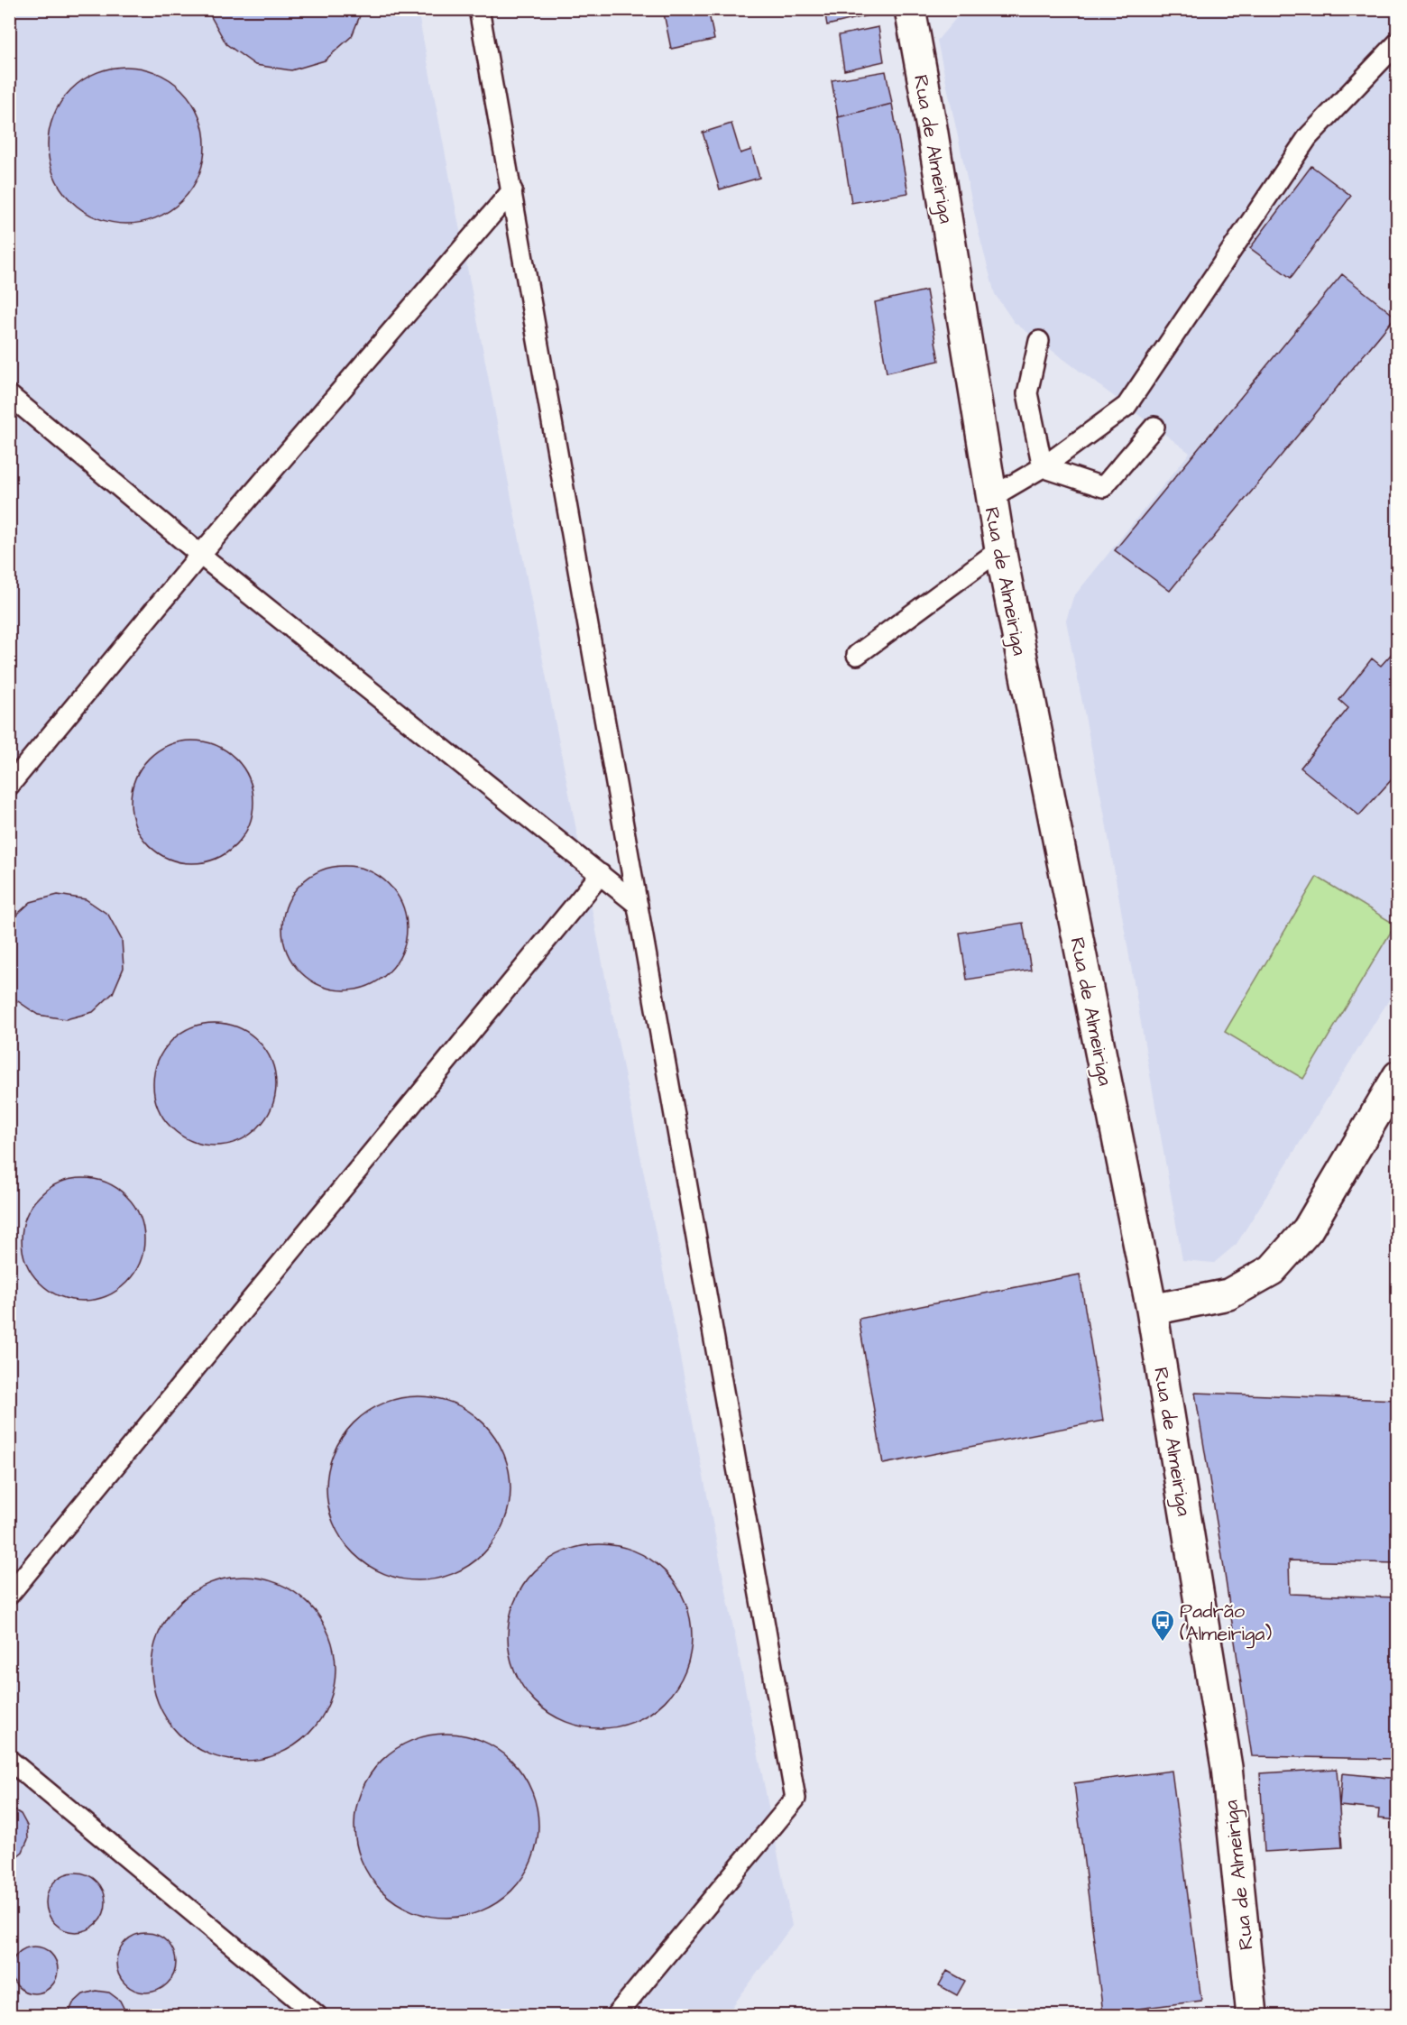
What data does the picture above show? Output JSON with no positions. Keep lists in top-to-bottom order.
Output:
{
  "streets": {
    "street": ["Rua de Almeiriga"]
  },
  "places": {
    "bus stop": ["Padrão (Almeiriga)"]
  }
}
